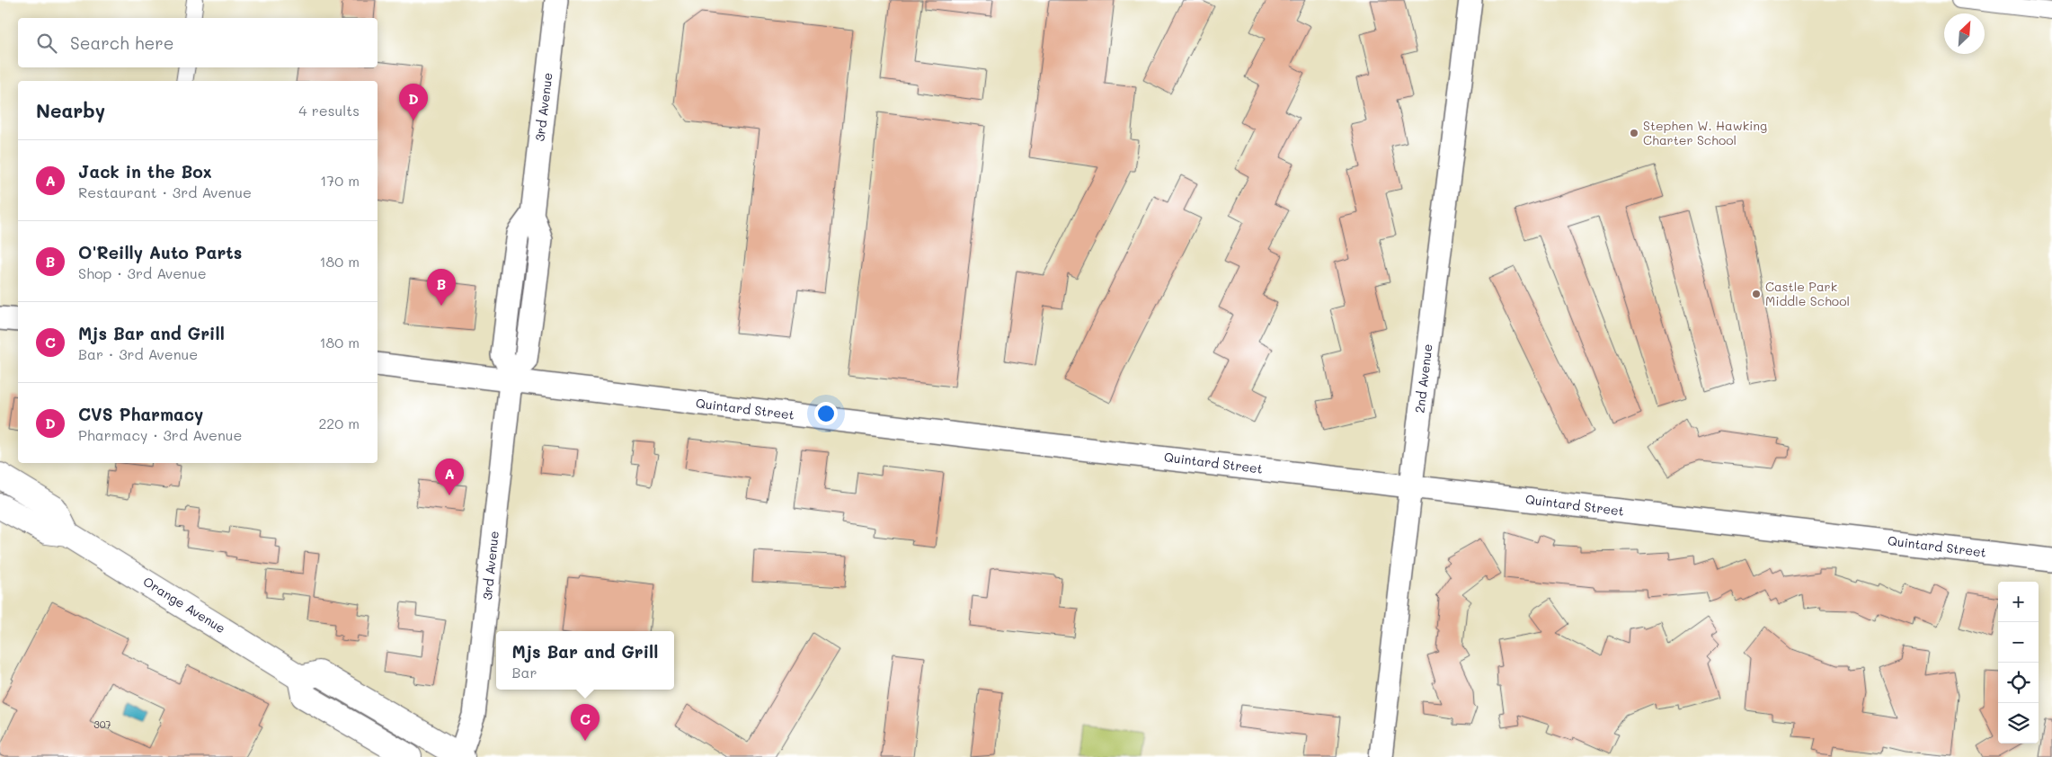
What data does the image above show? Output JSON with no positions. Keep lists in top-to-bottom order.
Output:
{
  "streets": {
    "main road": ["Orange Avenue"],
    "street": ["3rd Avenue", "2nd Avenue", "Quintard Street"]
  },
  "crossings": [
    ["3rd Avenue", "Quintard Street"],
    ["2nd Avenue", "Quintard Street"]
  ],
  "places": ["Stephen W. Hawking Charter School", "Castle Park Middle School"],
  "house_numbers": ["307"],
  "north": "top right",
  "page": {
    "search": "Search here",
    "heading": ["Nearby", "4 results"],
    "pins": [
      "D",
      "B",
      "A",
      "C"
    ],
    "list": [
      {
        "mark": "A",
        "name": "Jack in the Box",
        "note": "Restaurant · 3rd Avenue",
        "value": "170 m"
      },
      {
        "mark": "B",
        "name": "O'Reilly Auto Parts",
        "note": "Shop · 3rd Avenue",
        "value": "180 m"
      },
      {
        "mark": "C",
        "name": "Mjs Bar and Grill",
        "note": "Bar · 3rd Avenue",
        "value": "180 m"
      },
      {
        "mark": "D",
        "name": "CVS Pharmacy",
        "note": "Pharmacy · 3rd Avenue",
        "value": "220 m"
      }
    ],
    "map_buttons": ["+", "−"],
    "popup": ["Mjs Bar and Grill", "Bar"]
  }
}
